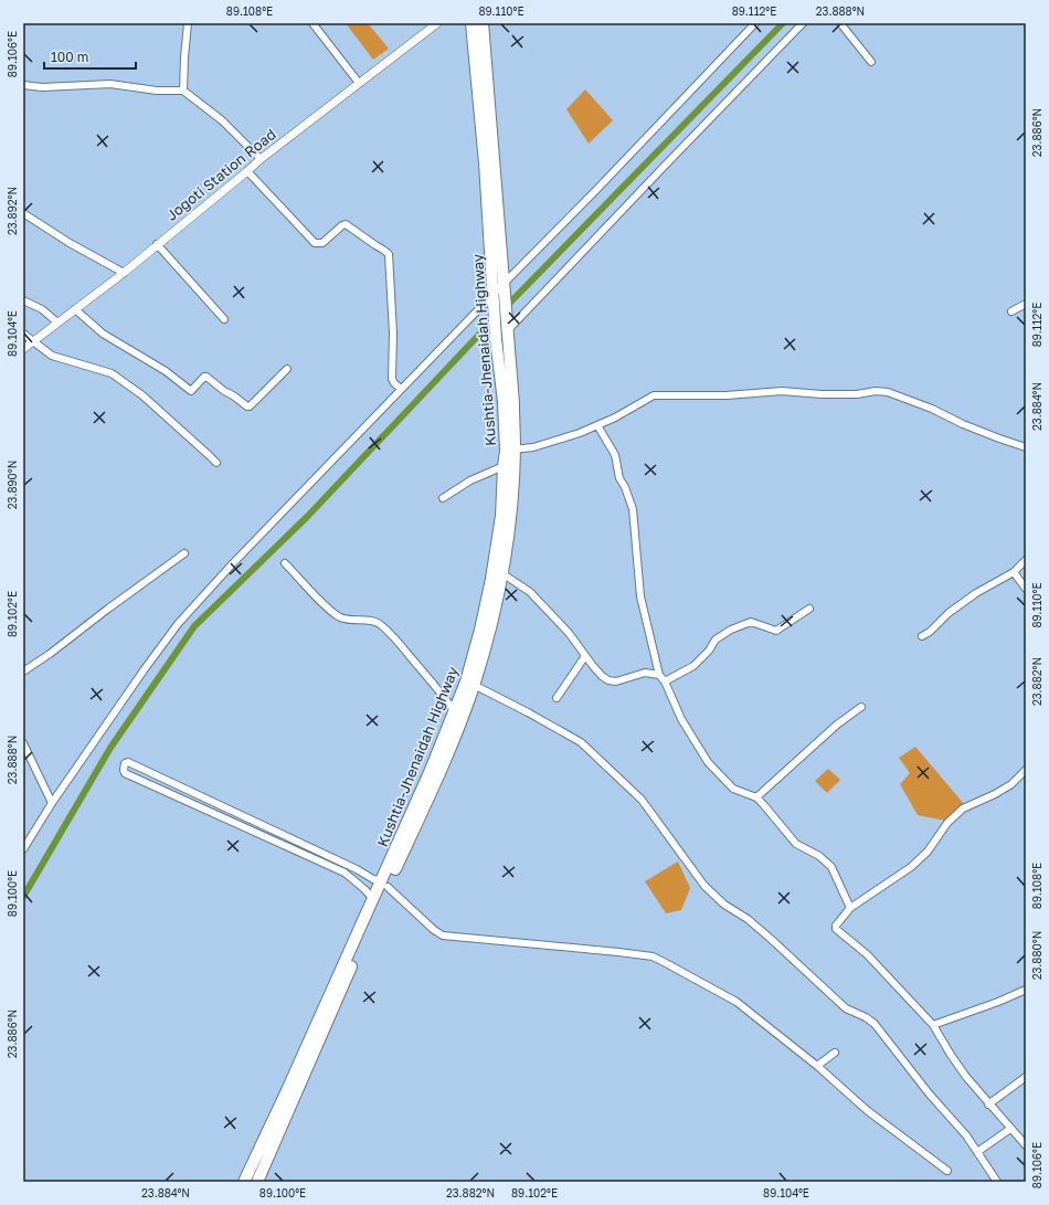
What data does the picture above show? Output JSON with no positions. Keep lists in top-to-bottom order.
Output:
{
  "streets": {
    "highway": ["Kushtia-Jhenaidah Highway"],
    "street": ["Jogoti Station Road"]
  },
  "scale_bar": "100 m",
  "coordinates": [
    "89.108°E",
    "89.110°E",
    "89.112°E",
    "23.888°N",
    "89.106°E",
    "23.886°N",
    "23.892°N",
    "89.104°E",
    "23.884°N",
    "23.890°N",
    "89.102°E",
    "23.882°N",
    "89.100°E",
    "23.880°N"
  ]
}
